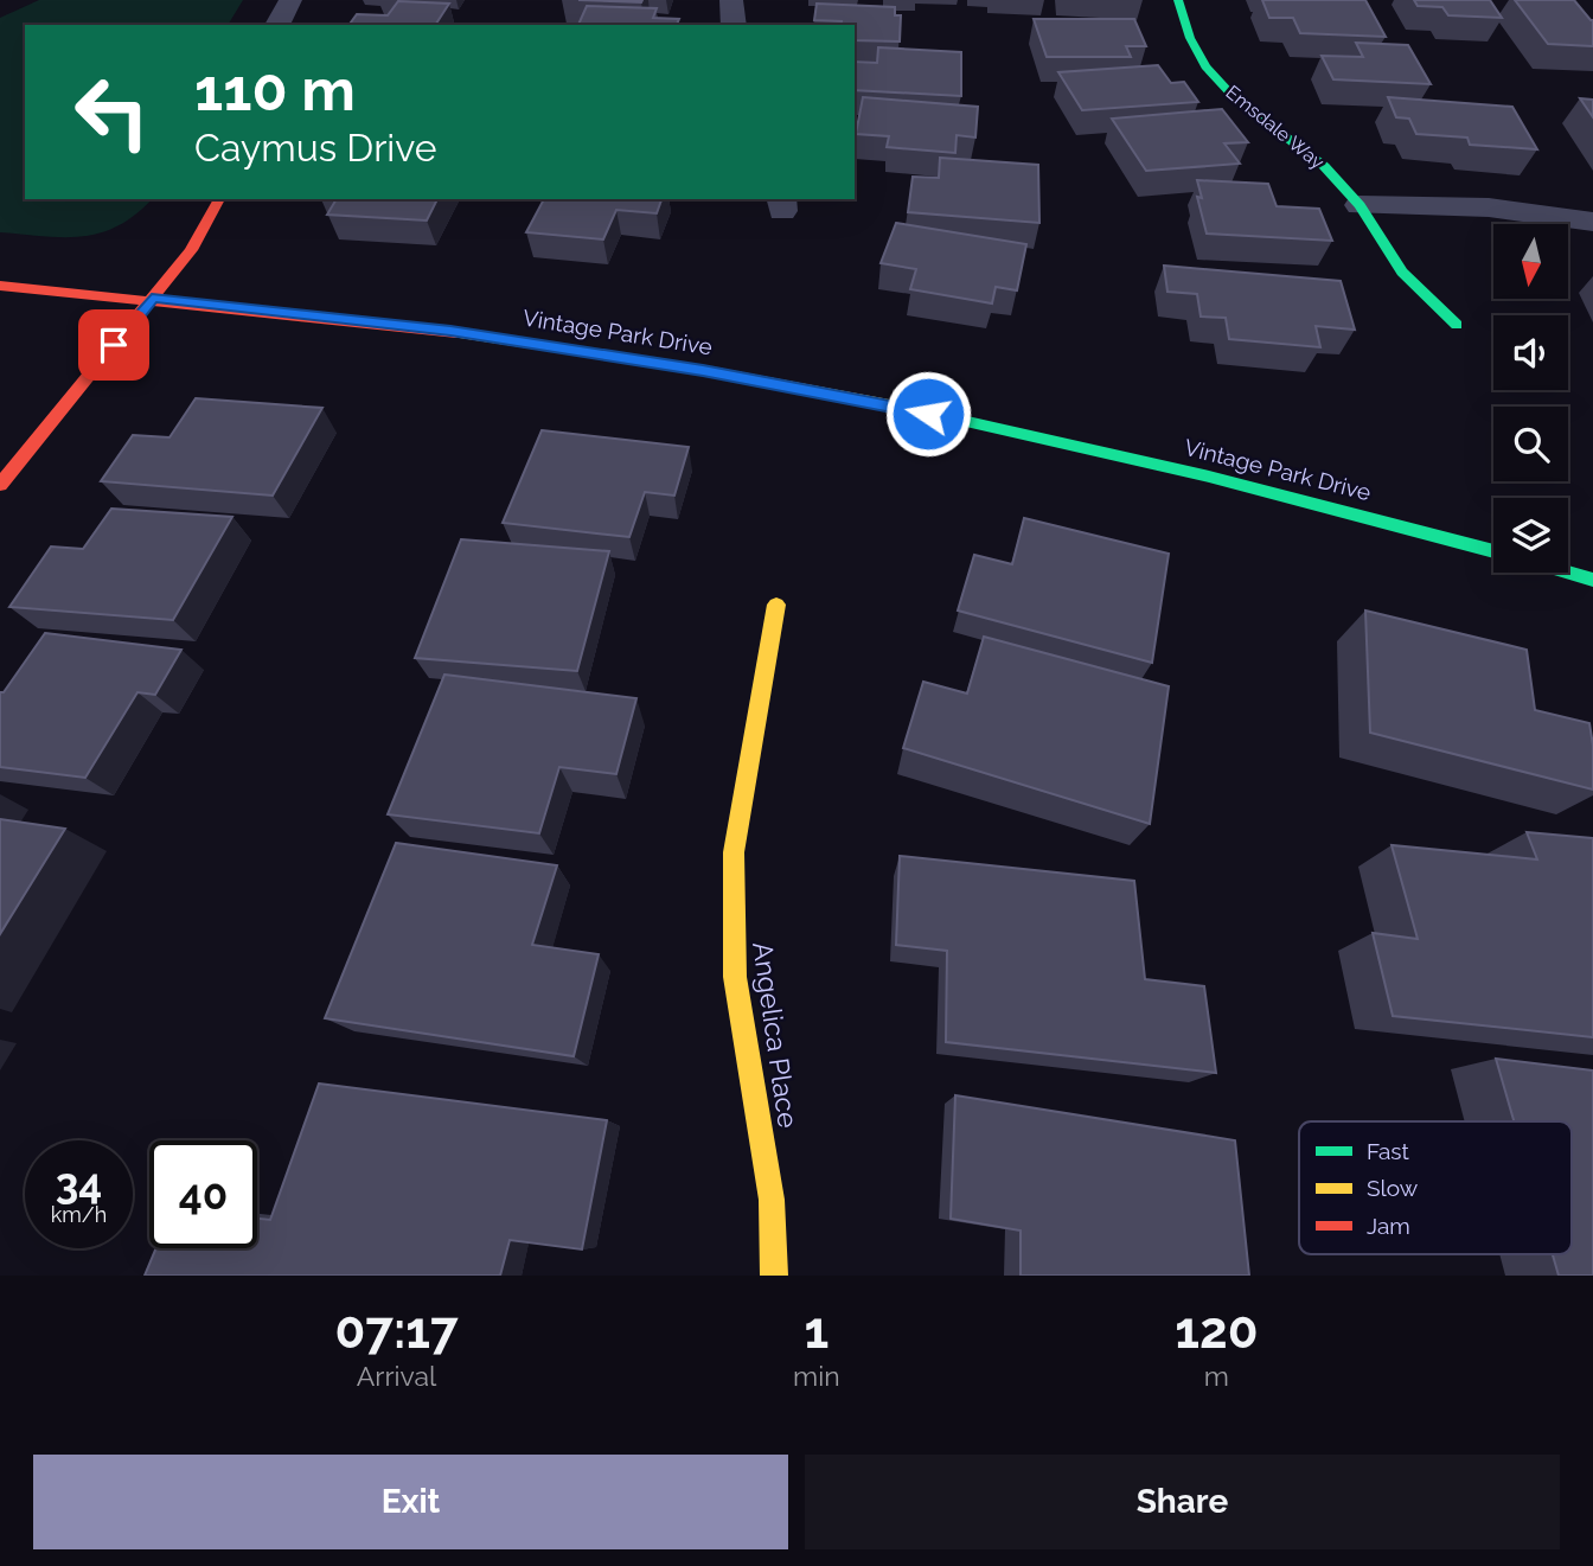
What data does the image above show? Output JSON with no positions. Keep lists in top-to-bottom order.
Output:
{
  "streets": {
    "street": ["Emsdale Way", "Vintage Park Drive", "Angelica Place"]
  },
  "legend": ["Fast", "Slow", "Jam"],
  "north": "bottom",
  "page": {
    "turn": ["110 m", "Caymus Drive"],
    "speed": "34 km/h",
    "limit": "40",
    "eta": [
      "07:17",
      "Arrival",
      "1",
      "min",
      "120",
      "m"
    ],
    "buttons": ["Exit", "Share"]
  }
}
